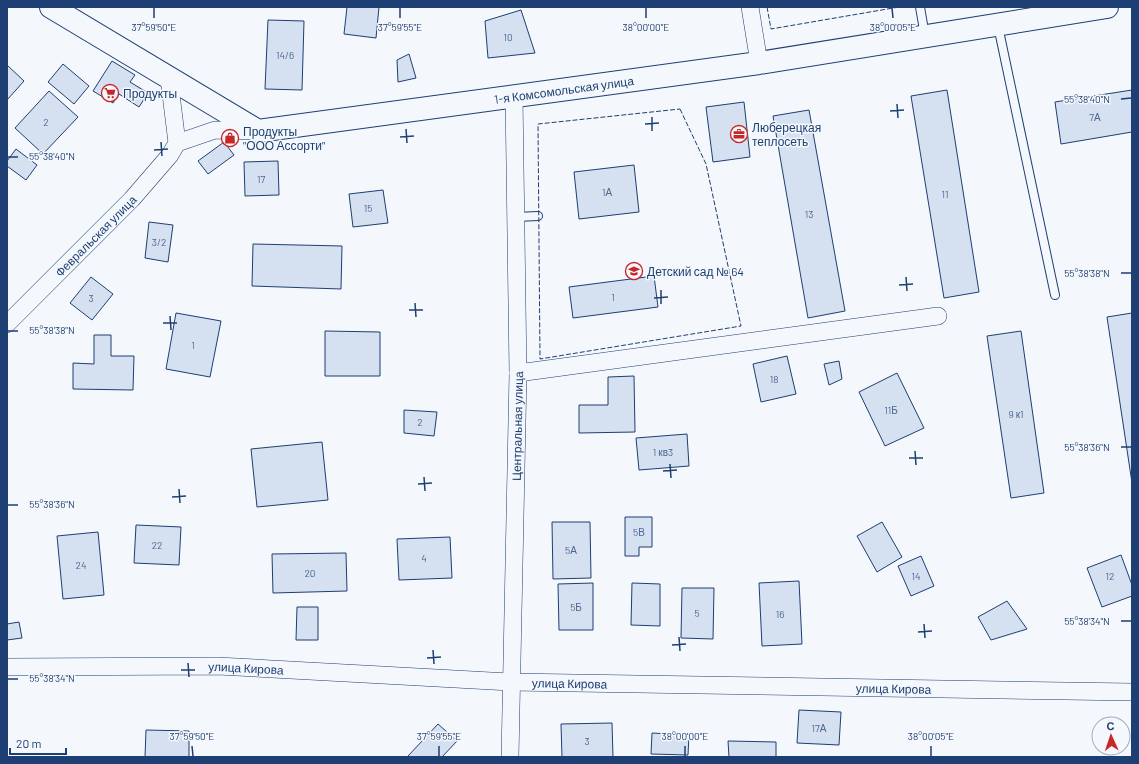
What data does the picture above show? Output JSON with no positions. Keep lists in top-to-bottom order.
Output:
{
  "streets": {
    "main road": ["1-я Комсомольская улица"],
    "street": ["Февральская улица", "Центральная улица", "улица Кирова"]
  },
  "crossings": [
    ["1-я Комсомольская улица", "Центральная улица"],
    ["Центральная улица", "улица Кирова"]
  ],
  "places": {
    "supermarket": ["Продукты"],
    "office": ["Люберецкая теплосеть"],
    "shop": ["Продукты \"ООО Ассорти\""],
    "school or university": ["Детский сад № 64"]
  },
  "house_numbers": [
    "10",
    "14/6",
    "7А",
    "2",
    "17",
    "1А",
    "11",
    "15",
    "13",
    "3/2",
    "1",
    "3",
    "1",
    "18",
    "11Б",
    "9 к1",
    "2",
    "1 кв3",
    "5В",
    "22",
    "5А",
    "4",
    "24",
    "20",
    "14",
    "12",
    "5Б",
    "5",
    "16",
    "17А",
    "3"
  ],
  "scale_bar": "20 m",
  "north": "top",
  "coordinates": [
    "37°59'50\"E",
    "37°59'55\"E",
    "38°00'00\"E",
    "38°00'05\"E",
    "55°38'40\"N",
    "55°38'38\"N",
    "55°38'36\"N",
    "55°38'34\"N"
  ]
}
